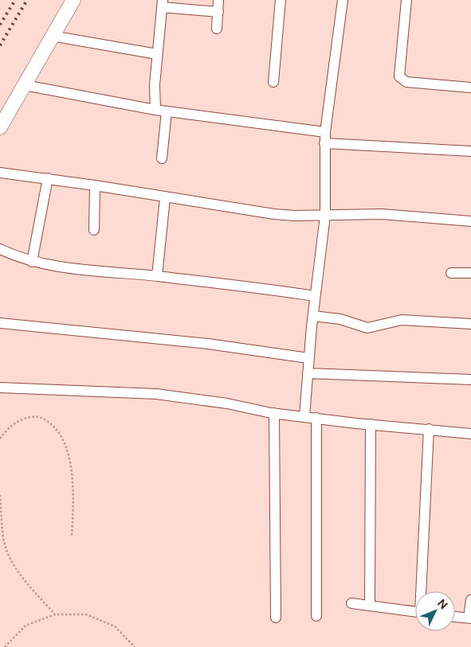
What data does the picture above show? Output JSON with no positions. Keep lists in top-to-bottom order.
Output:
{
  "north": "top right"
}
